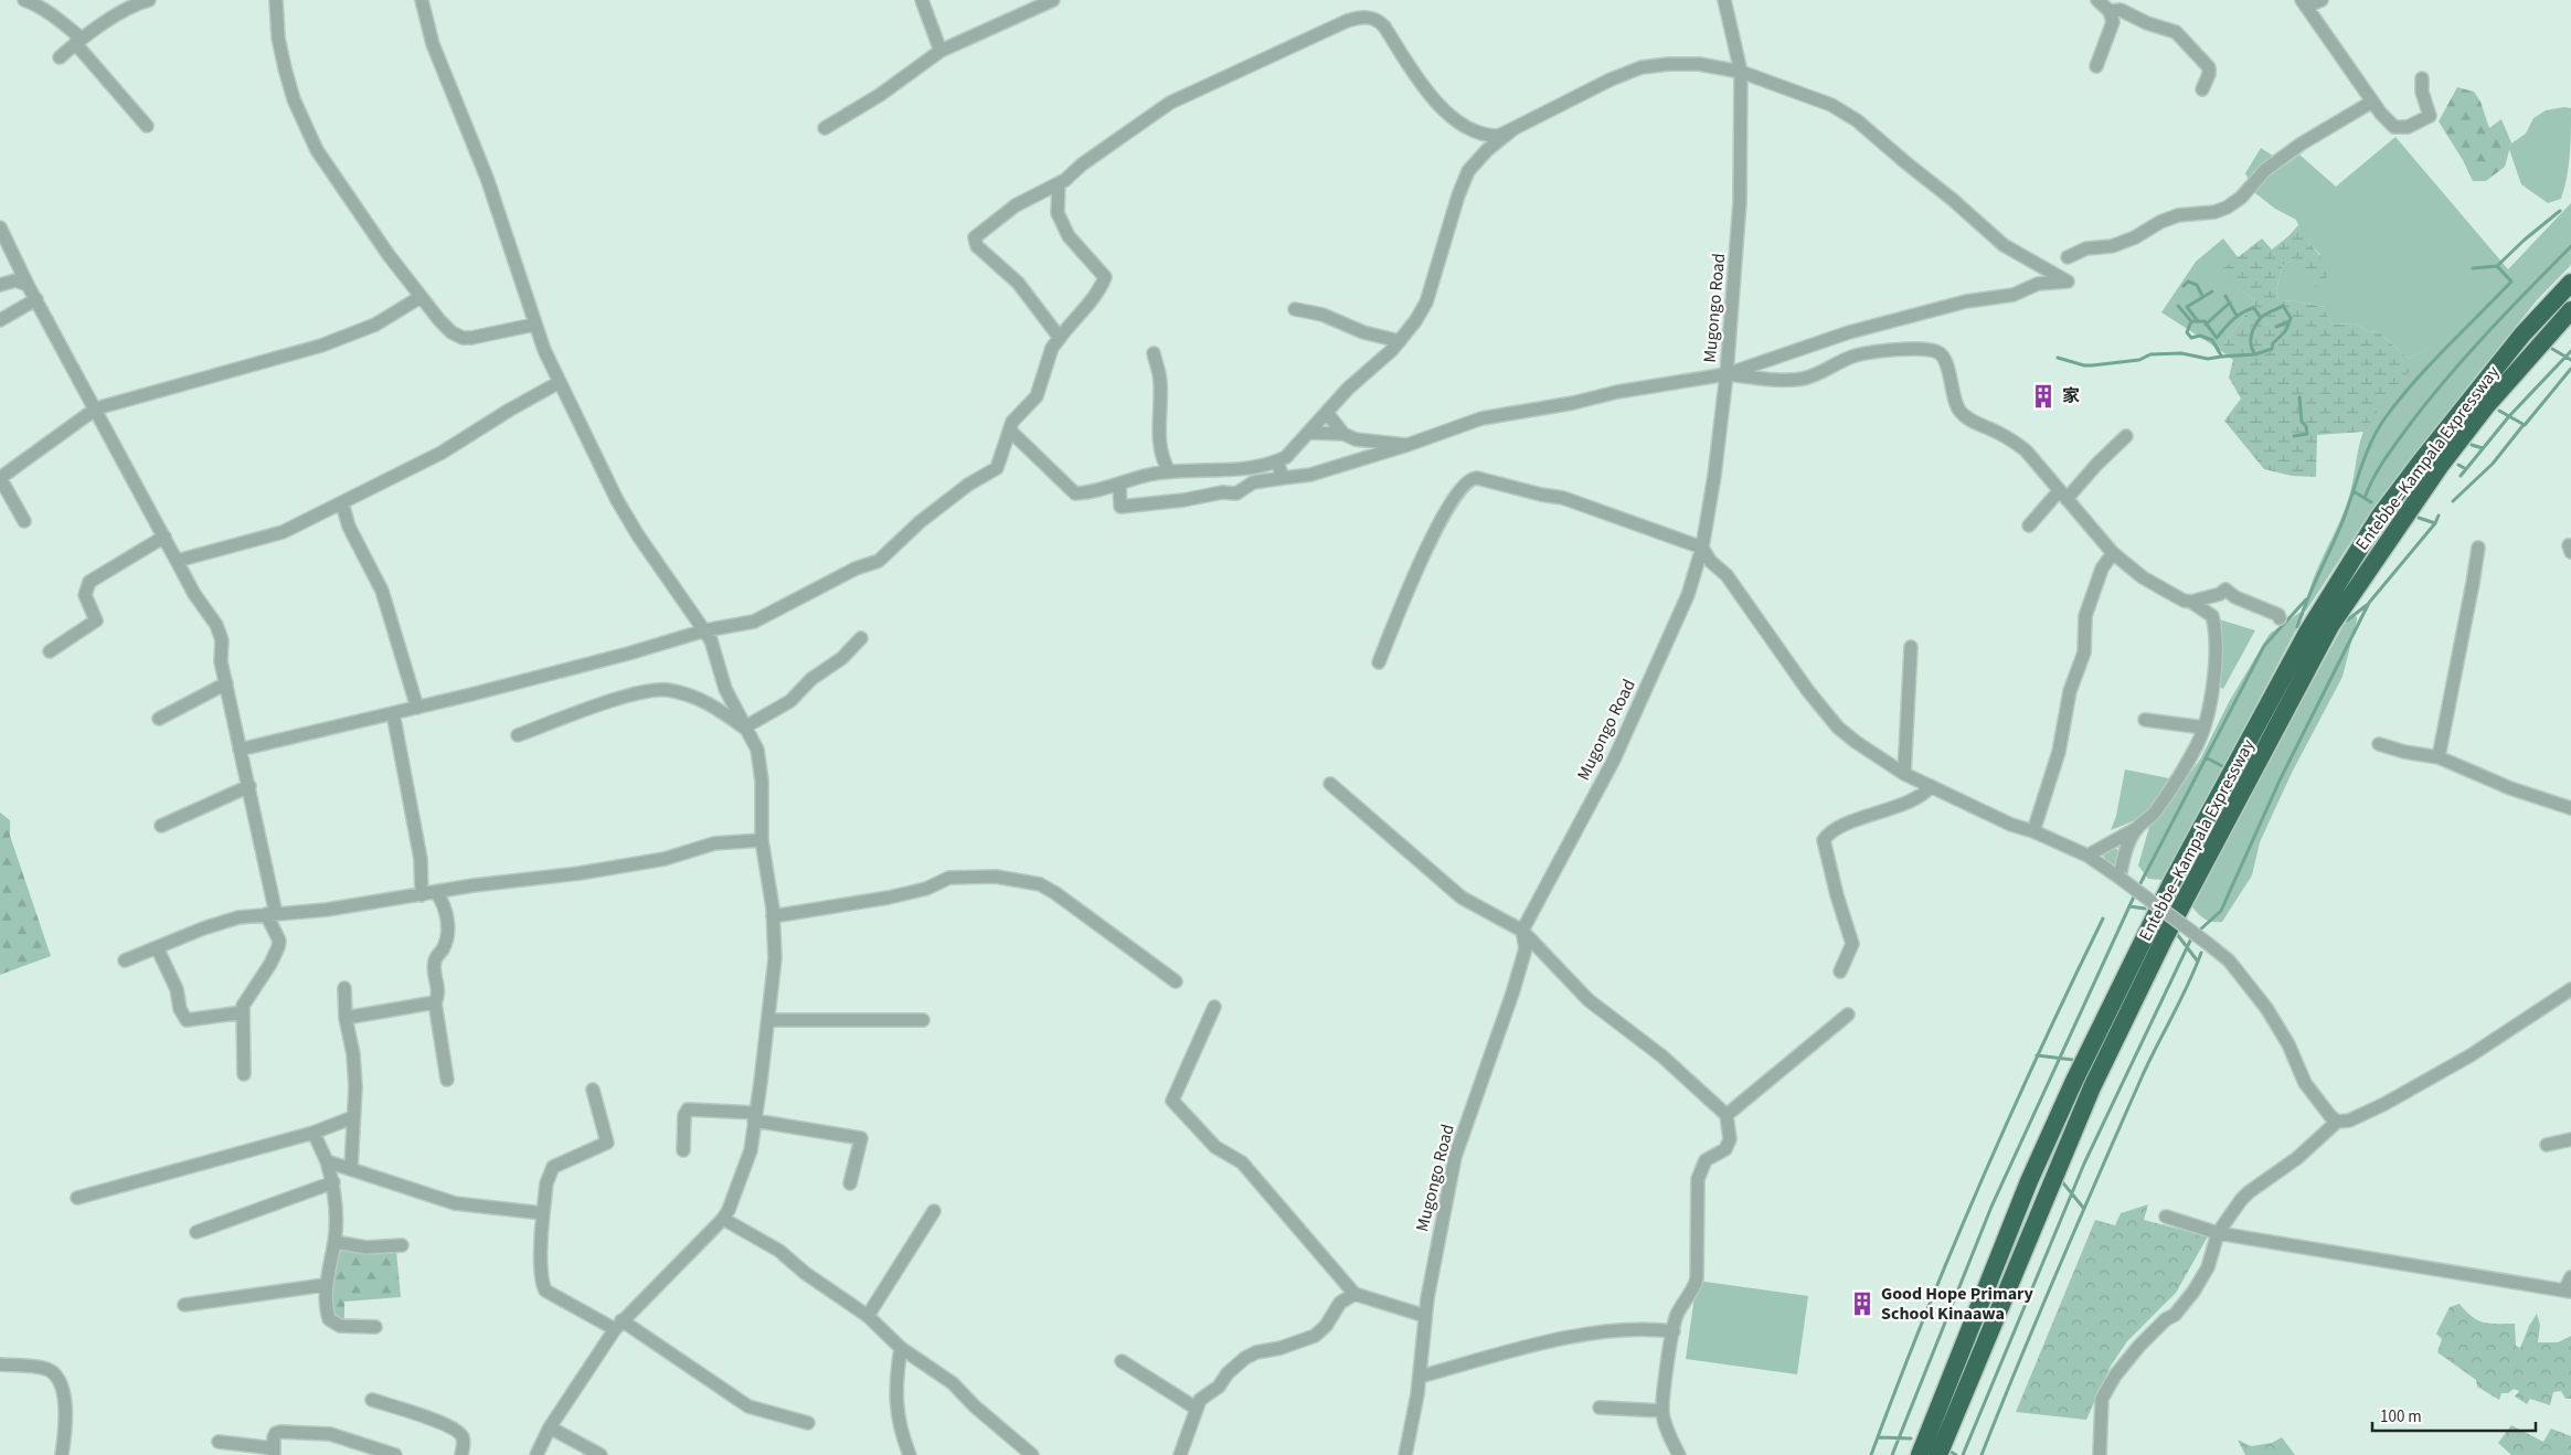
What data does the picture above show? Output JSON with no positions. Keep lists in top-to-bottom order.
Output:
{
  "streets": {
    "highway": ["Entebbe–Kampala Expressway"],
    "street": ["Mugongo Road"]
  },
  "places": {
    "building": ["家", "Good Hope Primary School Kinaawa"]
  },
  "scale_bar": "100 m"
}
